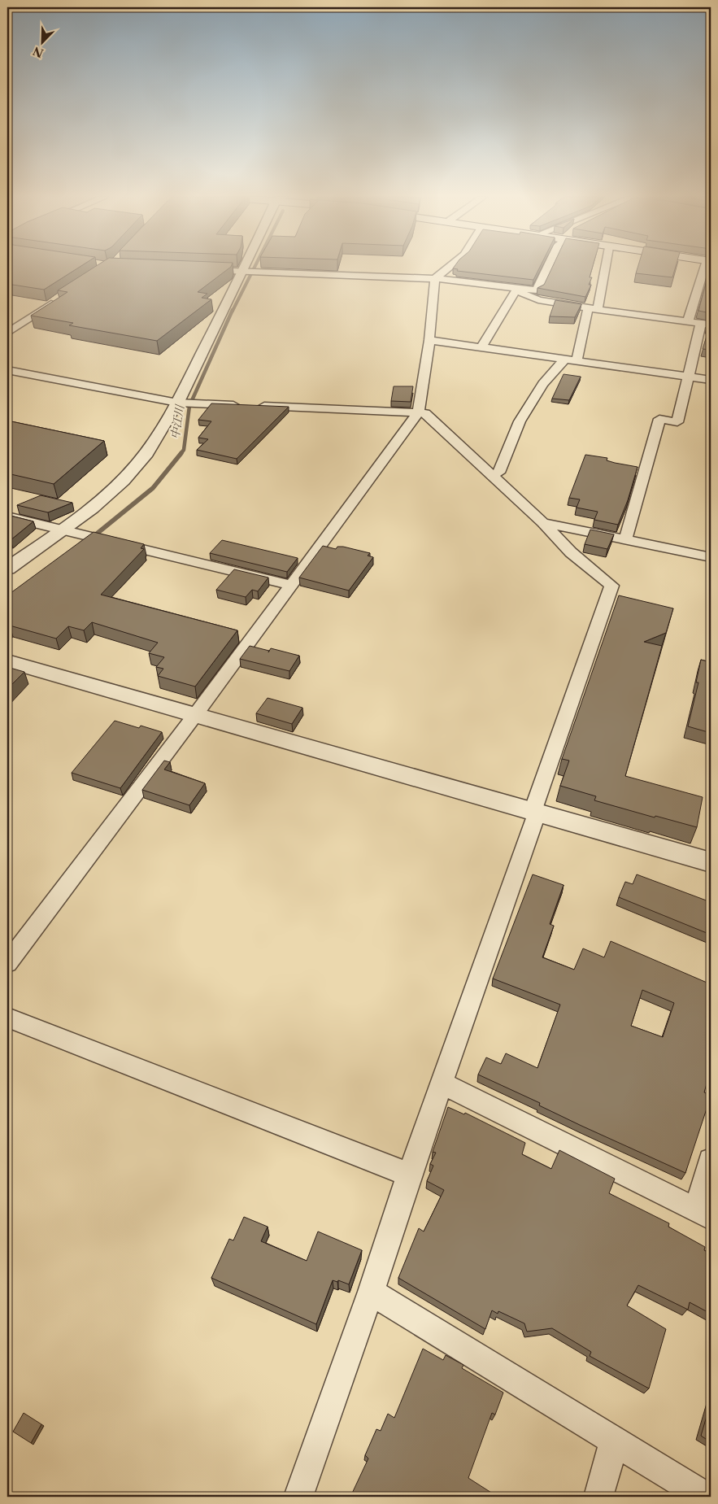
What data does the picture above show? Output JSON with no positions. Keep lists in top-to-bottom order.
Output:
{
  "water": ["中江川"],
  "north": "bottom left"
}
